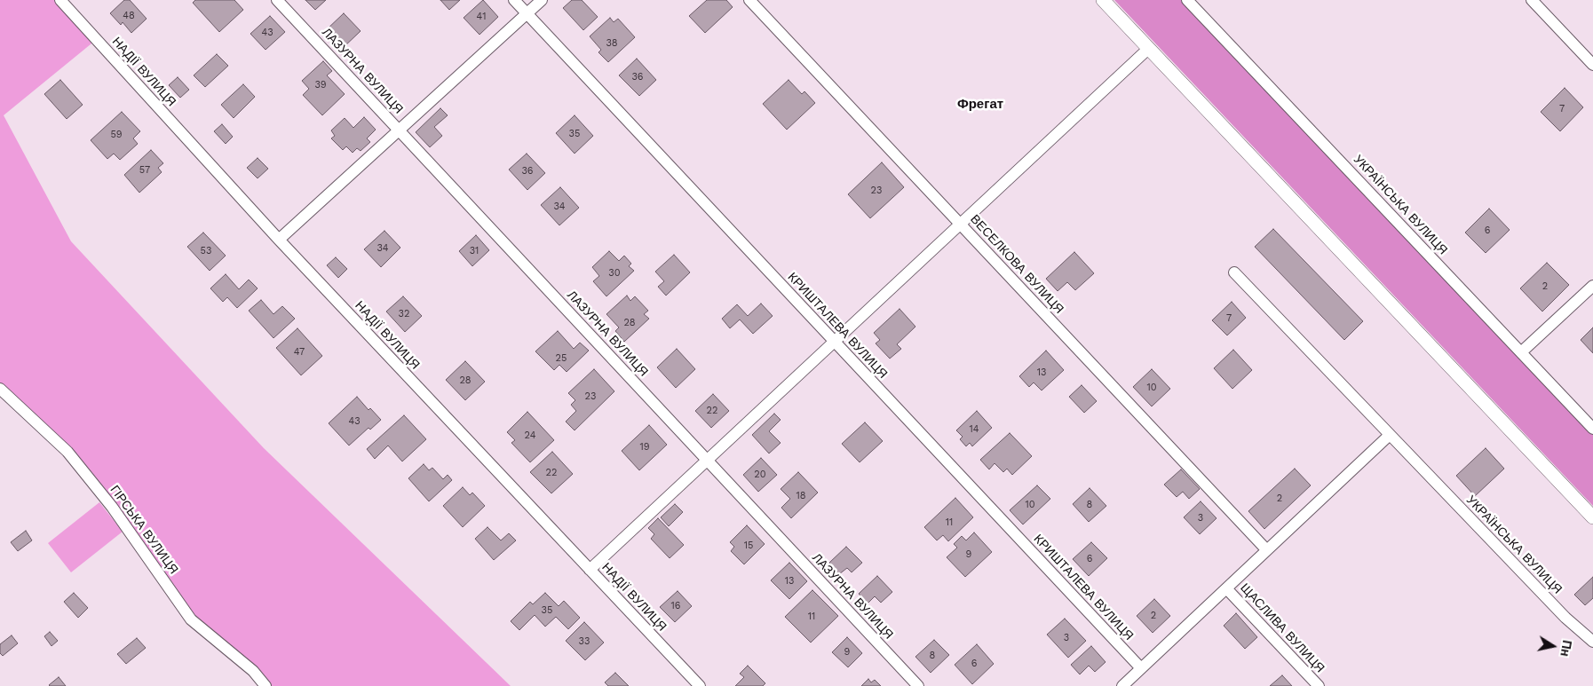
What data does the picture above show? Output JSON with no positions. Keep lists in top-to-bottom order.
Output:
{
  "streets": {
    "street": [
      "ЛАЗУРНА ВУЛИЦЯ",
      "НАДІЇ ВУЛИЦЯ",
      "УКРАЇНСЬКА ВУЛИЦЯ",
      "ВЕСЕЛКОВА ВУЛИЦЯ",
      "КРИШТАЛЕВА ВУЛИЦЯ",
      "ГІРСЬКА ВУЛИЦЯ",
      "ЩАСЛИВА ВУЛИЦЯ"
    ]
  },
  "districts": ["Фрегат"],
  "house_numbers": [
    "48",
    "41",
    "43",
    "38",
    "36",
    "39",
    "7",
    "35",
    "59",
    "57",
    "36",
    "23",
    "34",
    "6",
    "34",
    "53",
    "31",
    "30",
    "2",
    "32",
    "7",
    "28",
    "47",
    "25",
    "13",
    "28",
    "10",
    "23",
    "22",
    "43",
    "14",
    "24",
    "19",
    "22",
    "20",
    "18",
    "2",
    "10",
    "8",
    "3",
    "11",
    "15",
    "9",
    "6",
    "13",
    "16",
    "35",
    "2",
    "11",
    "3",
    "33",
    "9",
    "8",
    "6"
  ],
  "north": "right"
}
